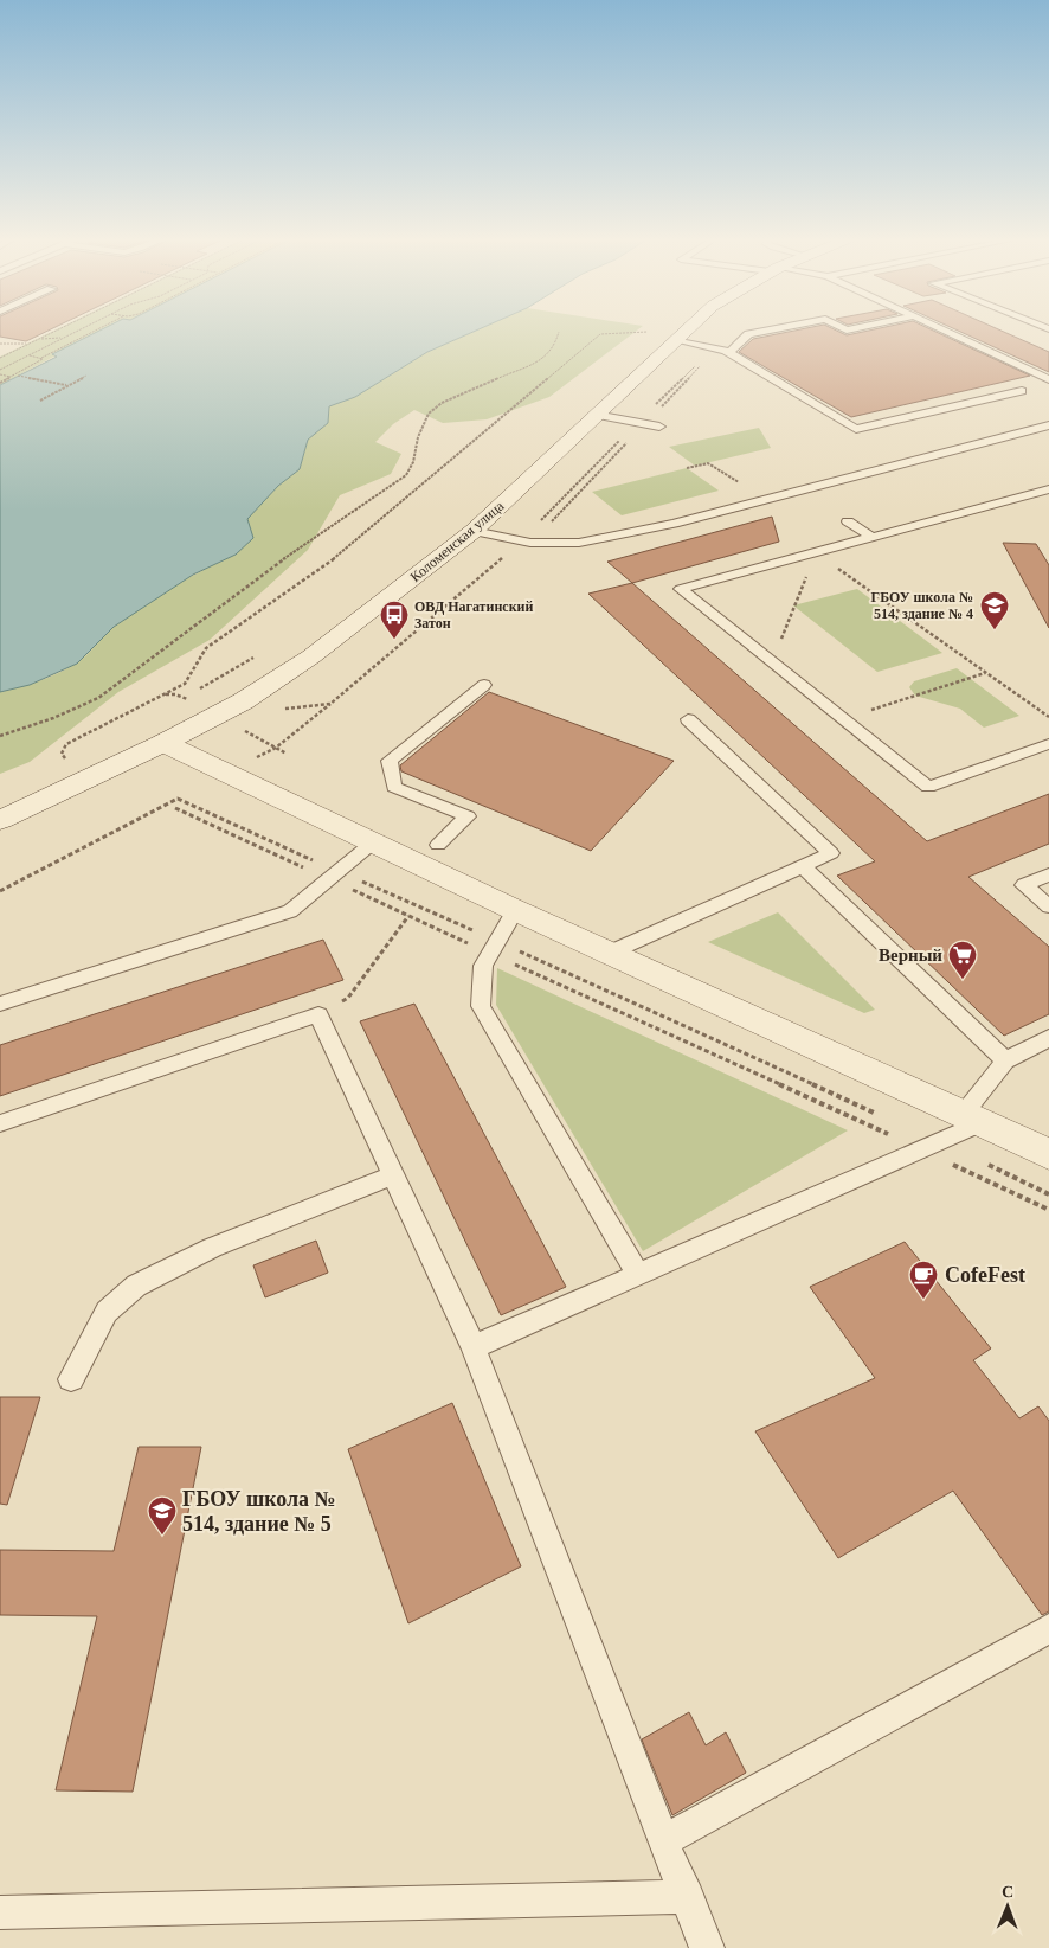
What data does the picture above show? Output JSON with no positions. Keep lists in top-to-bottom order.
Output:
{
  "streets": {
    "street": ["Коломенская улица"]
  },
  "places": {
    "school or university": ["ГБОУ школа № 514, здание № 4", "ГБОУ школа № 514, здание № 5"],
    "bus stop": ["ОВД Нагатинский Затон"],
    "supermarket": ["Верный"],
    "cafe": ["CofeFest"]
  },
  "north": "top"
}
